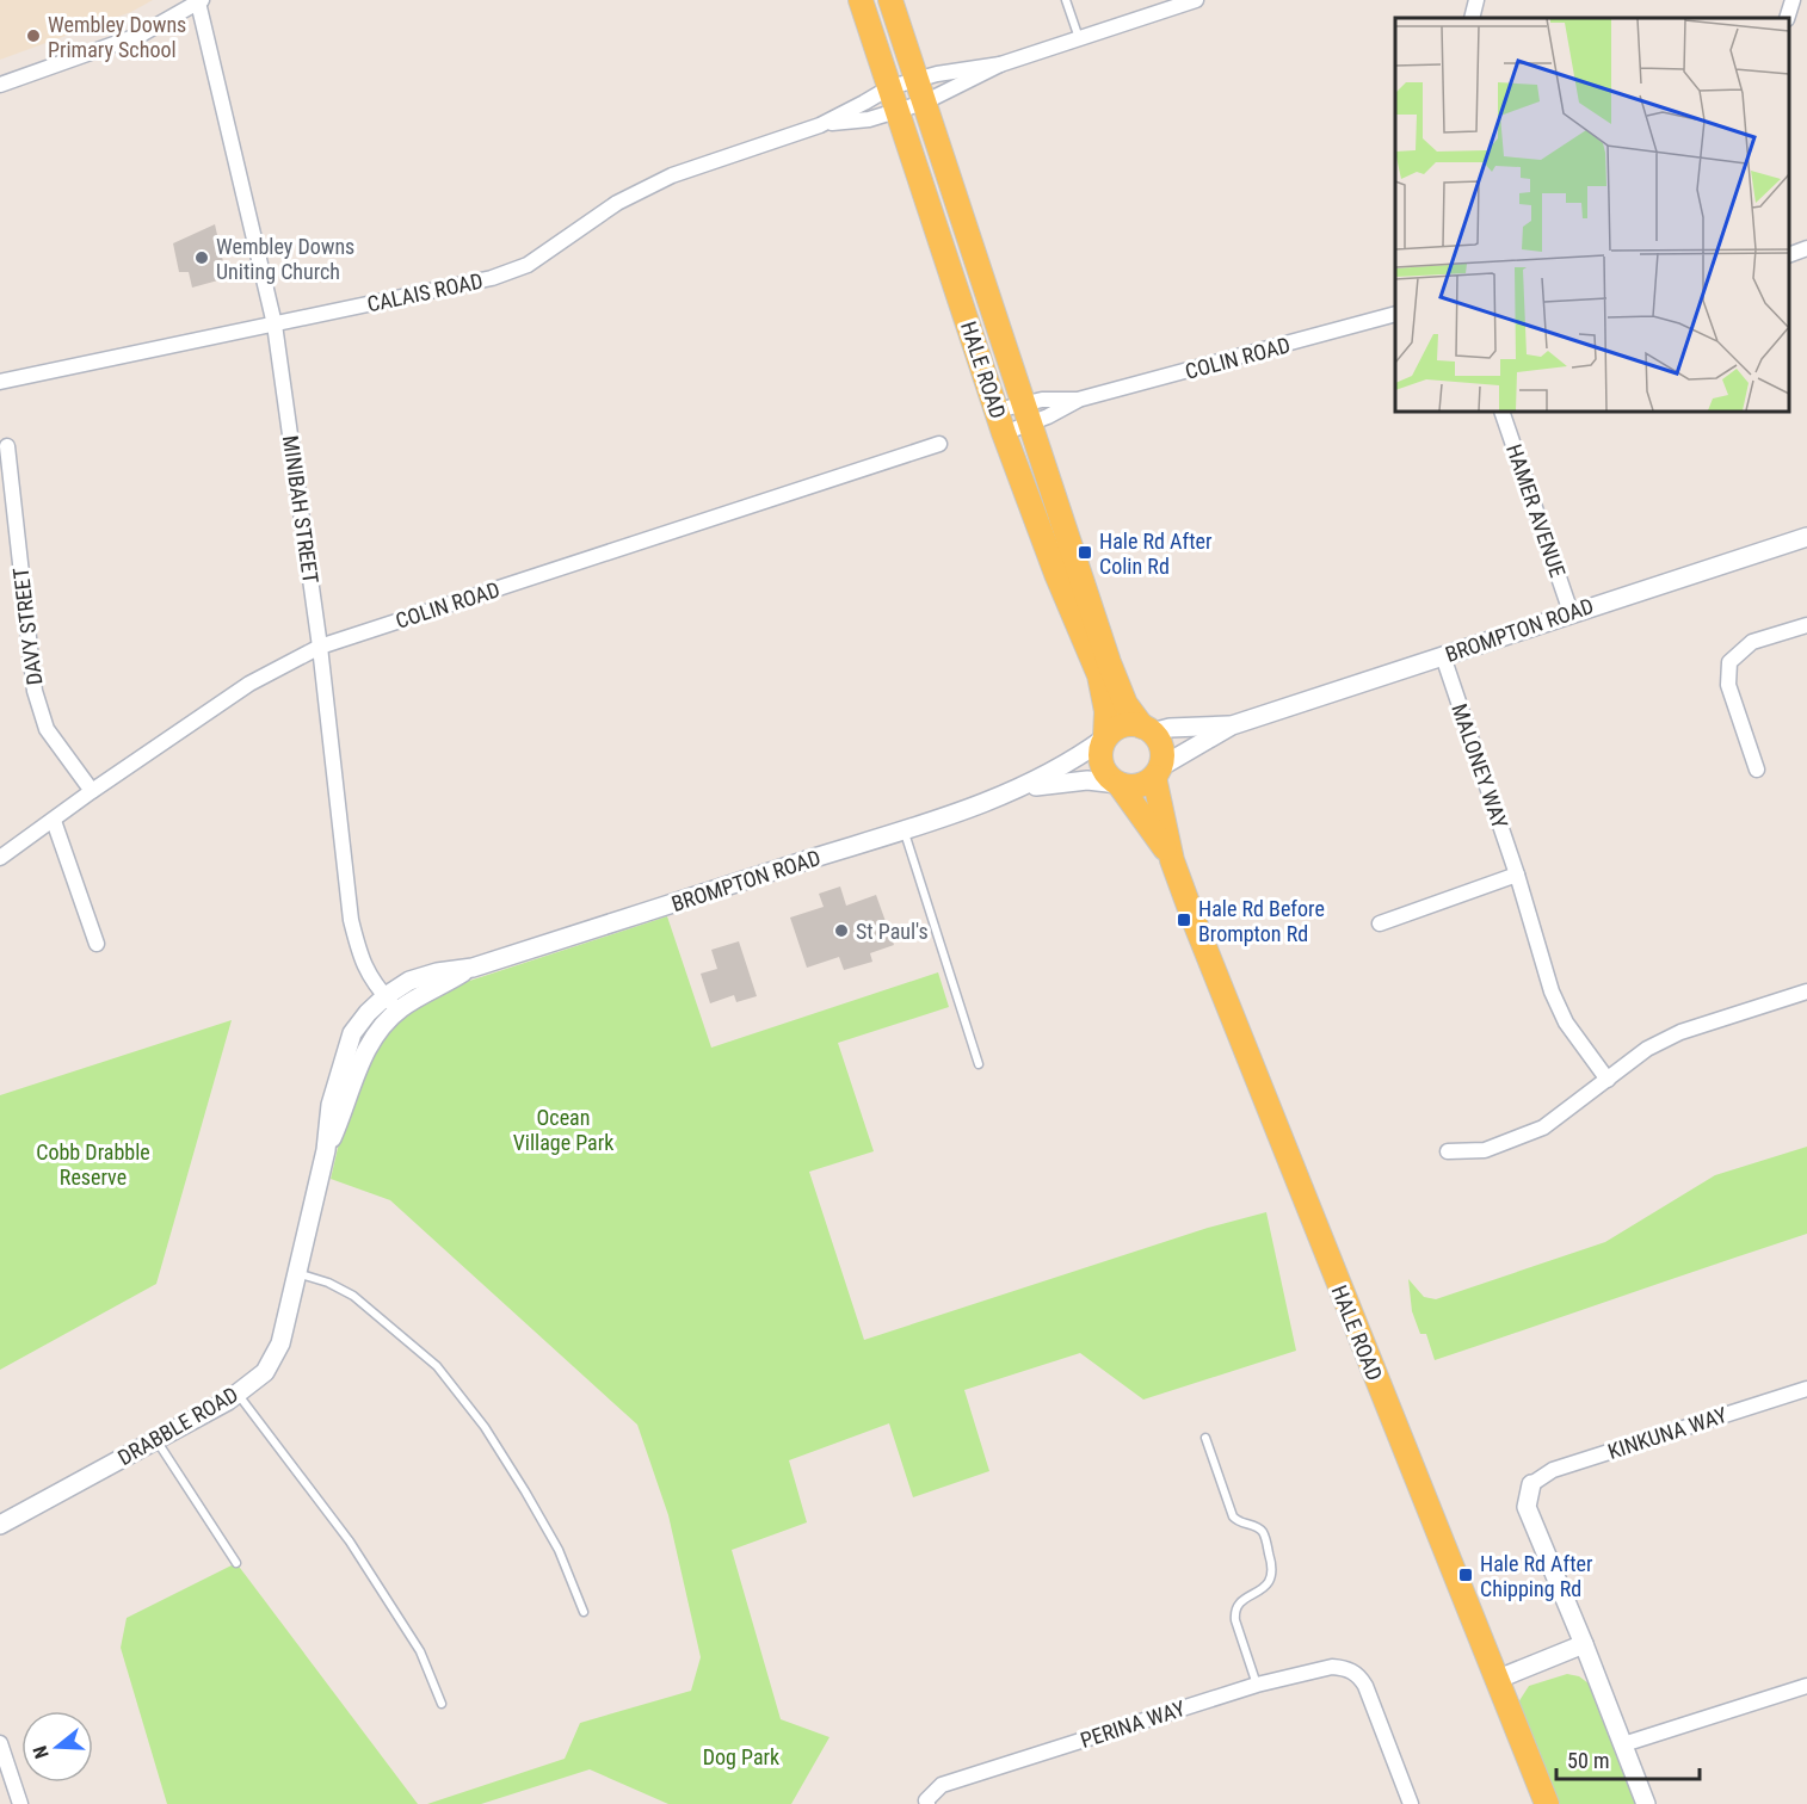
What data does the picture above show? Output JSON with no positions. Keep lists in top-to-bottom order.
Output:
{
  "streets": {
    "main road": ["HALE ROAD"],
    "street": [
      "CALAIS ROAD",
      "COLIN ROAD",
      "MINIBAH STREET",
      "HAMER AVENUE",
      "DAVY STREET",
      "BROMPTON ROAD",
      "MALONEY WAY",
      "DRABBLE ROAD",
      "KINKUNA WAY",
      "PERINA WAY"
    ]
  },
  "crossings": [
    ["CALAIS ROAD", "HALE ROAD"],
    ["CALAIS ROAD", "MINIBAH STREET"],
    ["COLIN ROAD", "HALE ROAD"],
    ["COLIN ROAD", "MINIBAH STREET"],
    ["COLIN ROAD", "DAVY STREET"],
    ["HALE ROAD", "BROMPTON ROAD"],
    ["MINIBAH STREET", "BROMPTON ROAD"],
    ["MINIBAH STREET", "DRABBLE ROAD"],
    ["HAMER AVENUE", "BROMPTON ROAD"],
    ["BROMPTON ROAD", "MALONEY WAY"],
    ["BROMPTON ROAD", "DRABBLE ROAD"]
  ],
  "parks": ["Ocean Village Park", "Cobb Drabble Reserve", "Dog Park"],
  "places": {
    "other": ["Wembley Downs Primary School", "Wembley Downs Uniting Church", "St Paul's"],
    "transit": ["Hale Rd After Colin Rd", "Hale Rd Before Brompton Rd", "Hale Rd After Chipping Rd"]
  },
  "scale_bar": "50 m",
  "north": "left"
}
